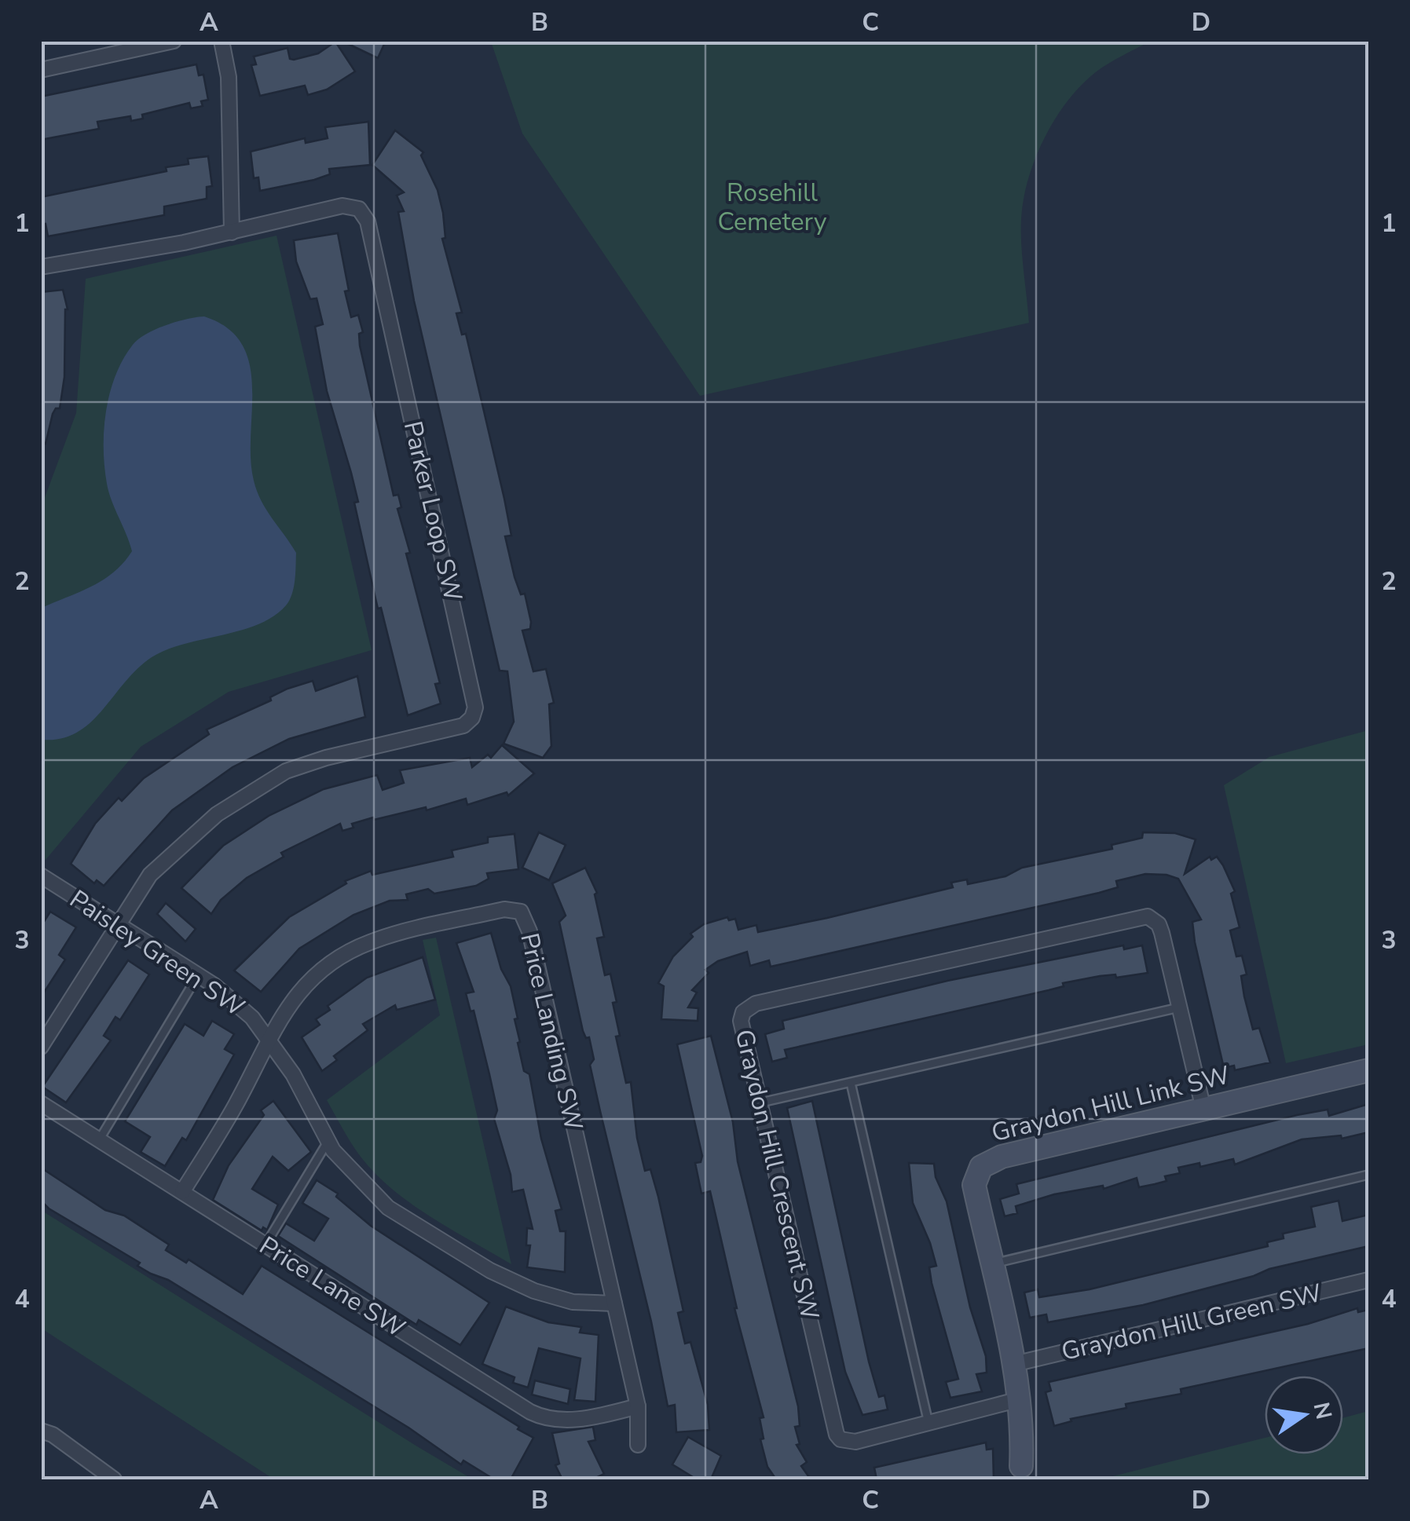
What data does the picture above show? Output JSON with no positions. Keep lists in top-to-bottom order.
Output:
{
  "streets": {
    "street": [
      "Parker Loop SW",
      "Paisley Green SW",
      "Price Landing SW",
      "Graydon Hill Link SW",
      "Graydon Hill Crescent SW",
      "Price Lane SW",
      "Graydon Hill Green SW"
    ]
  },
  "crossings": [
    ["Parker Loop SW", "Paisley Green SW"],
    ["Paisley Green SW", "Price Landing SW"],
    ["Price Landing SW", "Price Lane SW"],
    ["Graydon Hill Link SW", "Graydon Hill Crescent SW"],
    ["Graydon Hill Link SW", "Graydon Hill Green SW"]
  ],
  "parks": ["Rosehill Cemetery"],
  "north": "right",
  "grid": {
    "columns": [
      "A",
      "B",
      "C",
      "D"
    ],
    "rows": [
      "1",
      "2",
      "3",
      "4"
    ]
  }
}
